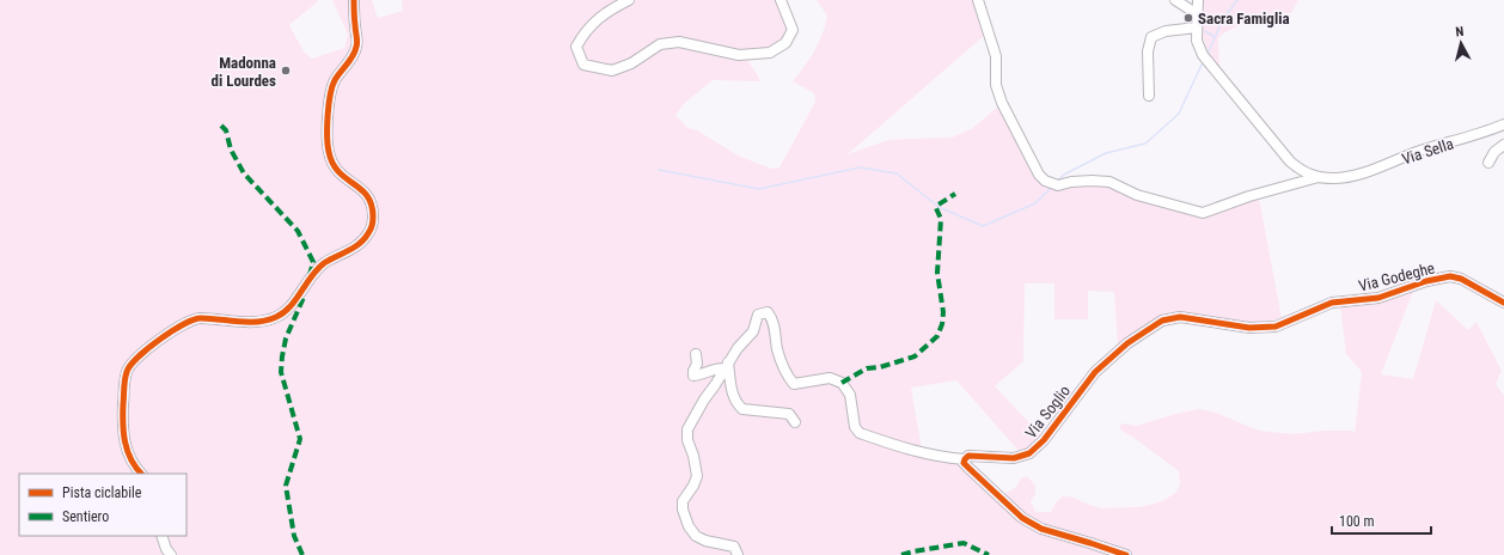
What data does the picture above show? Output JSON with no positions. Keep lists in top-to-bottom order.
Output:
{
  "streets": {
    "street": ["Via Sella", "Via Godeghe", "Via Soglio"]
  },
  "crossings": [
    ["Via Godeghe", "Via Soglio"]
  ],
  "places": ["Sacra Famiglia", "Madonna di Lourdes"],
  "legend": ["Pista ciclabile", "Sentiero"],
  "scale_bar": "100 m",
  "north": "top"
}
